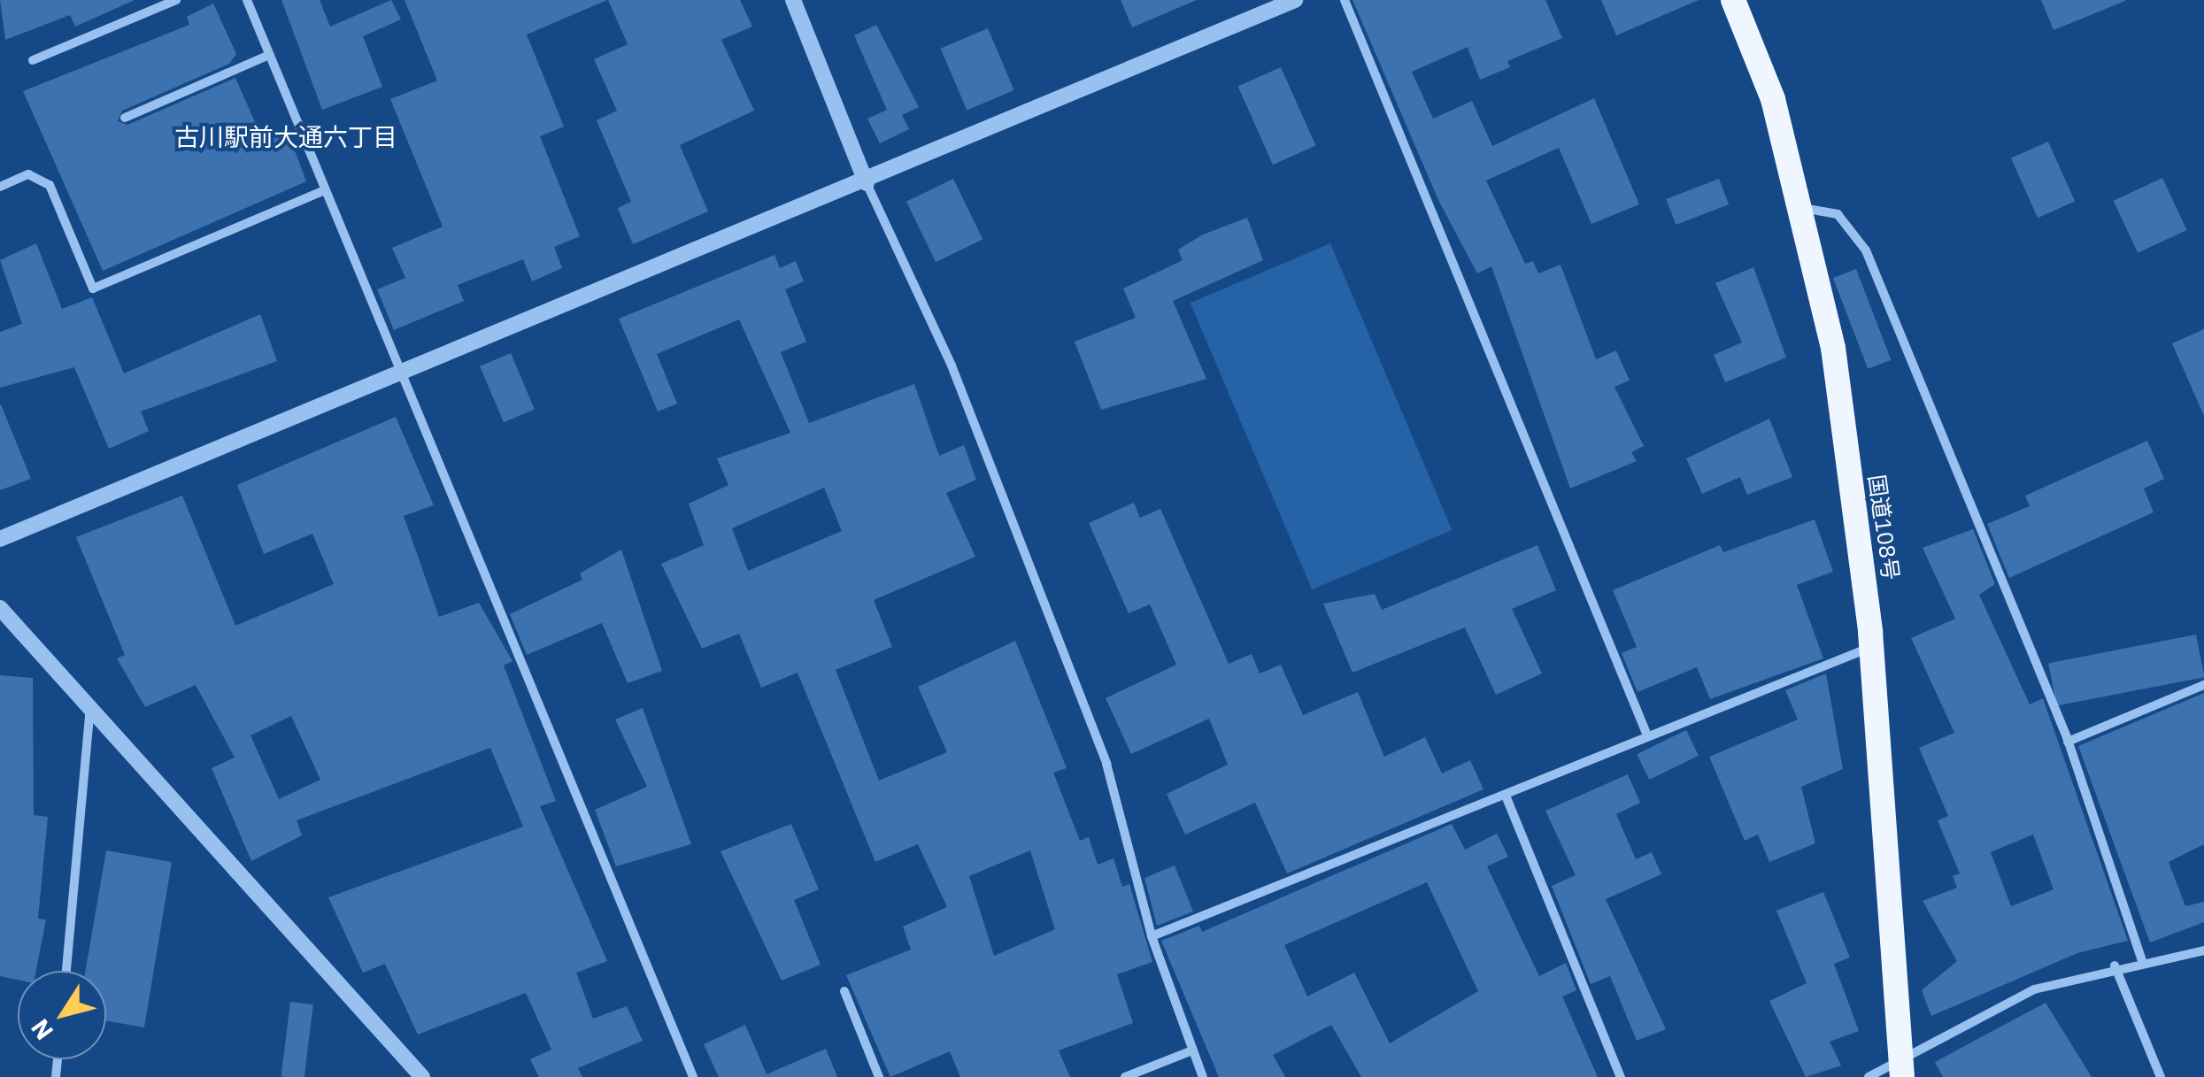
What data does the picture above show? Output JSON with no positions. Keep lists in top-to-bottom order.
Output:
{
  "streets": {
    "highway": ["国道108号"]
  },
  "districts": ["古川駅前大通六丁目"],
  "north": "bottom left"
}
